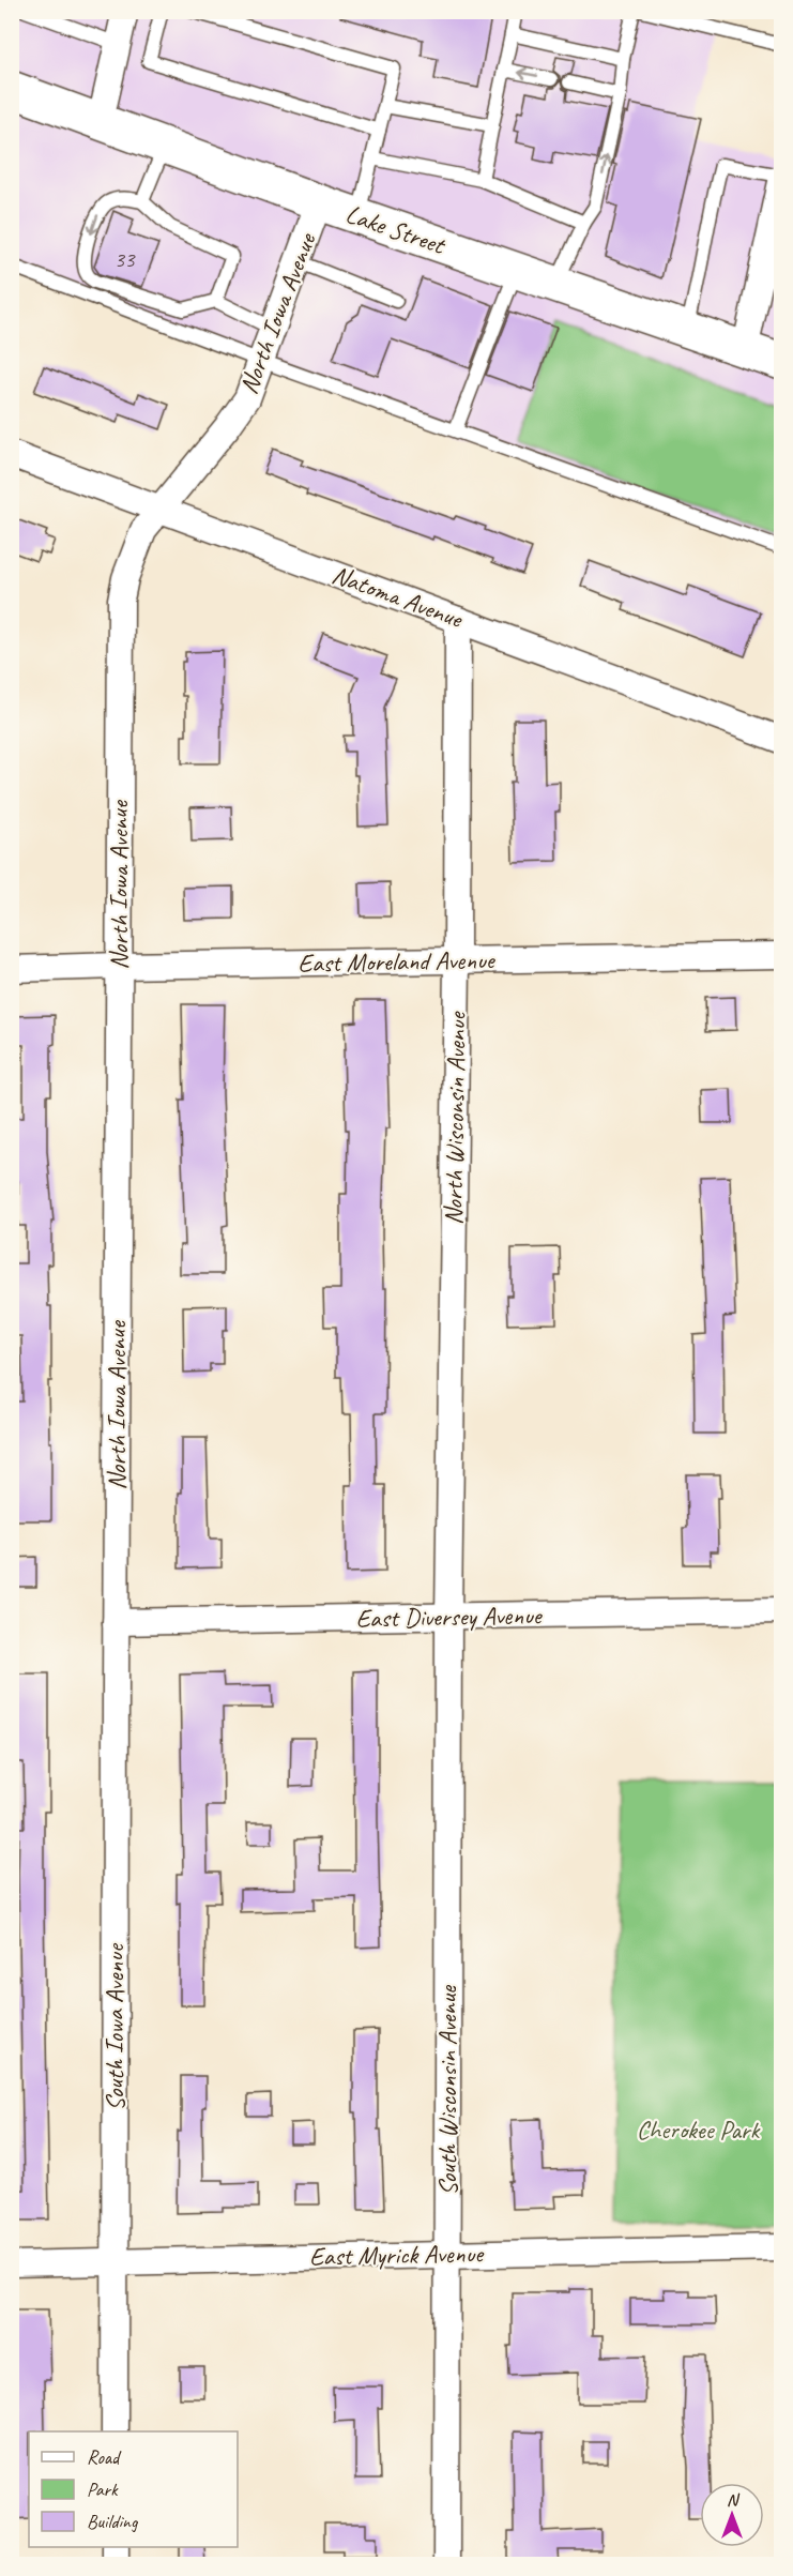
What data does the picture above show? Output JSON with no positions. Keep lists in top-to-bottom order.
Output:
{
  "streets": {
    "main road": ["Lake Street"],
    "street": [
      "North Iowa Avenue",
      "Natoma Avenue",
      "East Moreland Avenue",
      "North Wisconsin Avenue",
      "East Diversey Avenue",
      "South Iowa Avenue",
      "South Wisconsin Avenue",
      "East Myrick Avenue"
    ]
  },
  "crossings": [
    ["Lake Street", "North Iowa Avenue"],
    ["North Iowa Avenue", "Natoma Avenue"],
    ["North Iowa Avenue", "East Moreland Avenue"],
    ["North Iowa Avenue", "East Diversey Avenue"],
    ["North Iowa Avenue", "South Iowa Avenue"],
    ["Natoma Avenue", "North Wisconsin Avenue"],
    ["East Moreland Avenue", "North Wisconsin Avenue"],
    ["North Wisconsin Avenue", "East Diversey Avenue"],
    ["North Wisconsin Avenue", "South Wisconsin Avenue"],
    ["East Diversey Avenue", "South Iowa Avenue"],
    ["East Diversey Avenue", "South Wisconsin Avenue"],
    ["South Iowa Avenue", "East Myrick Avenue"],
    ["South Wisconsin Avenue", "East Myrick Avenue"]
  ],
  "parks": ["Cherokee Park"],
  "house_numbers": ["33"],
  "legend": ["Road", "Park", "Building"],
  "north": "top"
}
